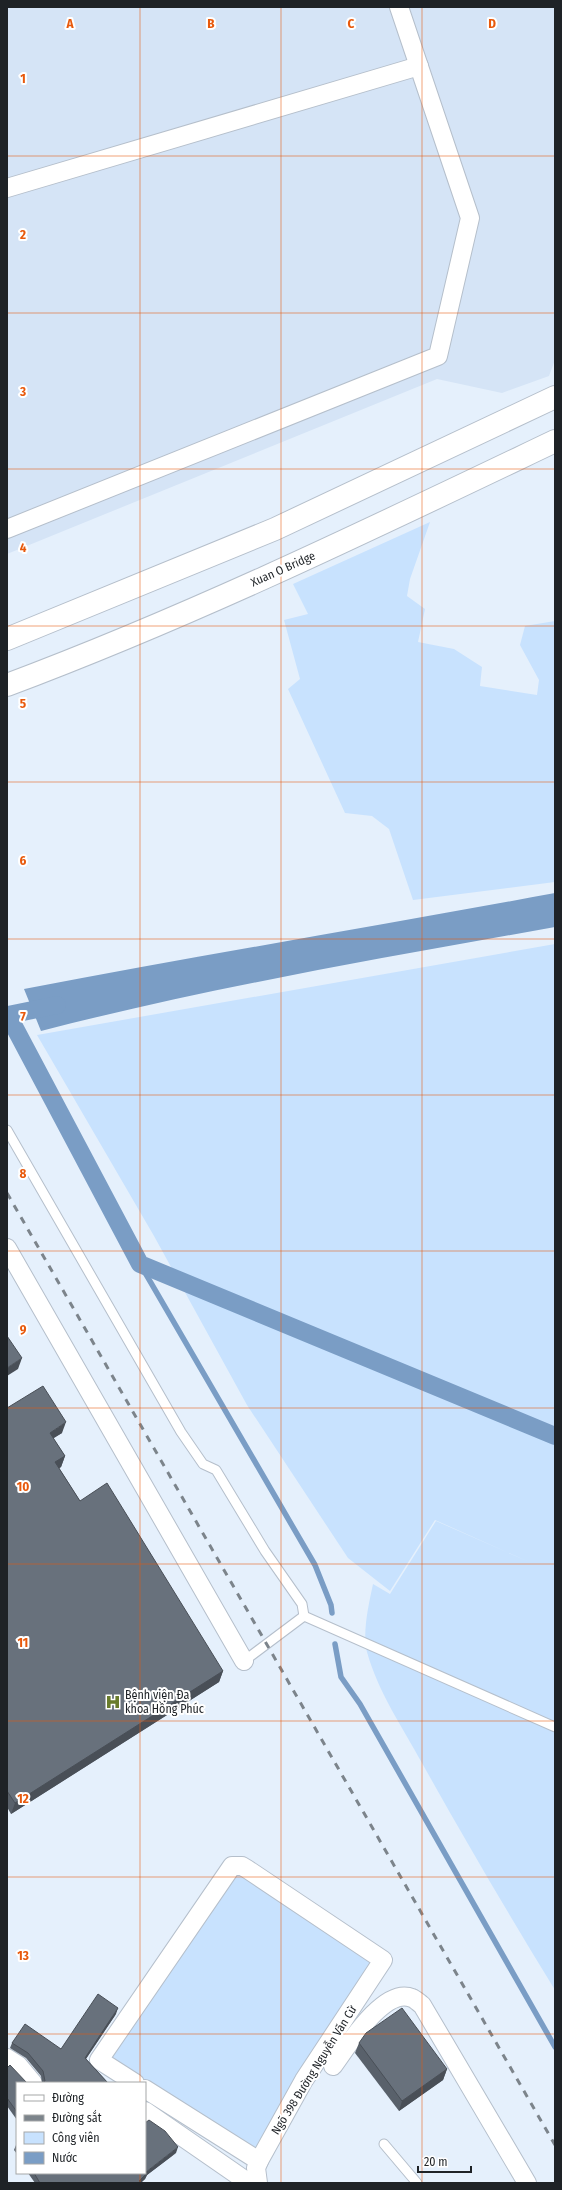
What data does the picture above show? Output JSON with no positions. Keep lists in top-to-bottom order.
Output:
{
  "streets": {
    "highway": ["Xuan O Bridge"],
    "street": ["Ngõ 398 Đường Nguyễn Văn Cừ"]
  },
  "places": {
    "hospital": ["Bệnh viện Đa khoa Hồng Phúc"]
  },
  "legend": [
    "Đường",
    "Đường sắt",
    "Công viên",
    "Nước"
  ],
  "scale_bar": "20 m",
  "grid": {
    "columns": [
      "A",
      "B",
      "C",
      "D"
    ],
    "rows": [
      "1",
      "2",
      "3",
      "4",
      "5",
      "6",
      "7",
      "8",
      "9",
      "10",
      "11",
      "12",
      "13"
    ]
  }
}
